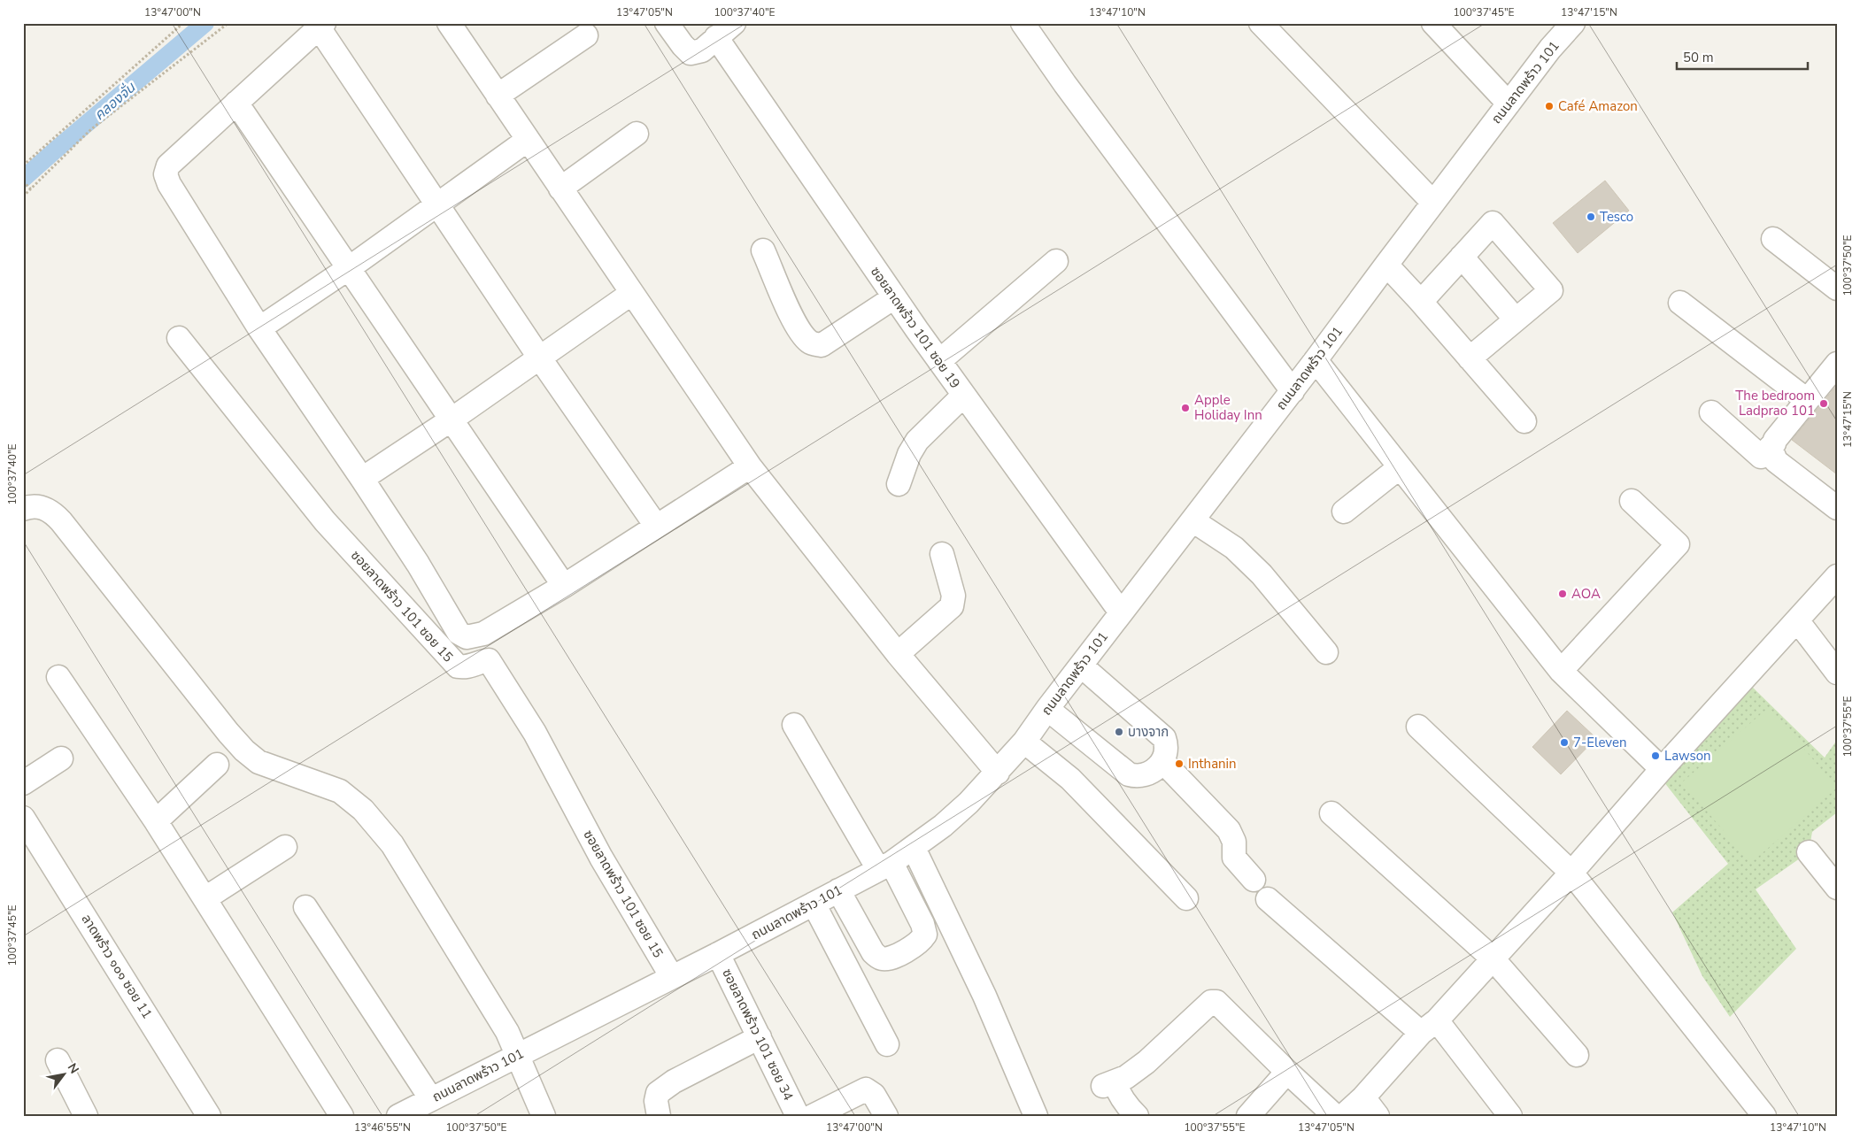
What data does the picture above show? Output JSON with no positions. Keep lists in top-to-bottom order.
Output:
{
  "streets": {
    "street": [
      "ถนนลาดพร้าว 101",
      "ซอยลาดพร้าว 101 ซอย 19",
      "ซอยลาดพร้าว 101 ซอย 15",
      "ลาดพร้าว ๑๐๑ ซอย 11",
      "ซอยลาดพร้าว 101 ซอย 34"
    ]
  },
  "crossings": [
    ["ถนนลาดพร้าว 101", "ซอยลาดพร้าว 101 ซอย 19"],
    ["ถนนลาดพร้าว 101", "ซอยลาดพร้าว 101 ซอย 15"],
    ["ถนนลาดพร้าว 101", "ซอยลาดพร้าว 101 ซอย 34"]
  ],
  "water": ["คลองจั่น"],
  "places": [
    "Café Amazon",
    "Tesco",
    "The bedroom Ladprao 101",
    "Apple Holiday Inn",
    "AOA",
    "บางจาก",
    "7-Eleven",
    "Lawson",
    "Inthanin"
  ],
  "scale_bar": "50 m",
  "north": "top right",
  "coordinates": [
    "13°47'00\"N",
    "13°47'05\"N",
    "100°37'40\"E",
    "13°47'10\"N",
    "100°37'45\"E",
    "13°47'15\"N",
    "100°37'50\"E",
    "100°37'55\"E",
    "13°46'55\"N"
  ]
}
